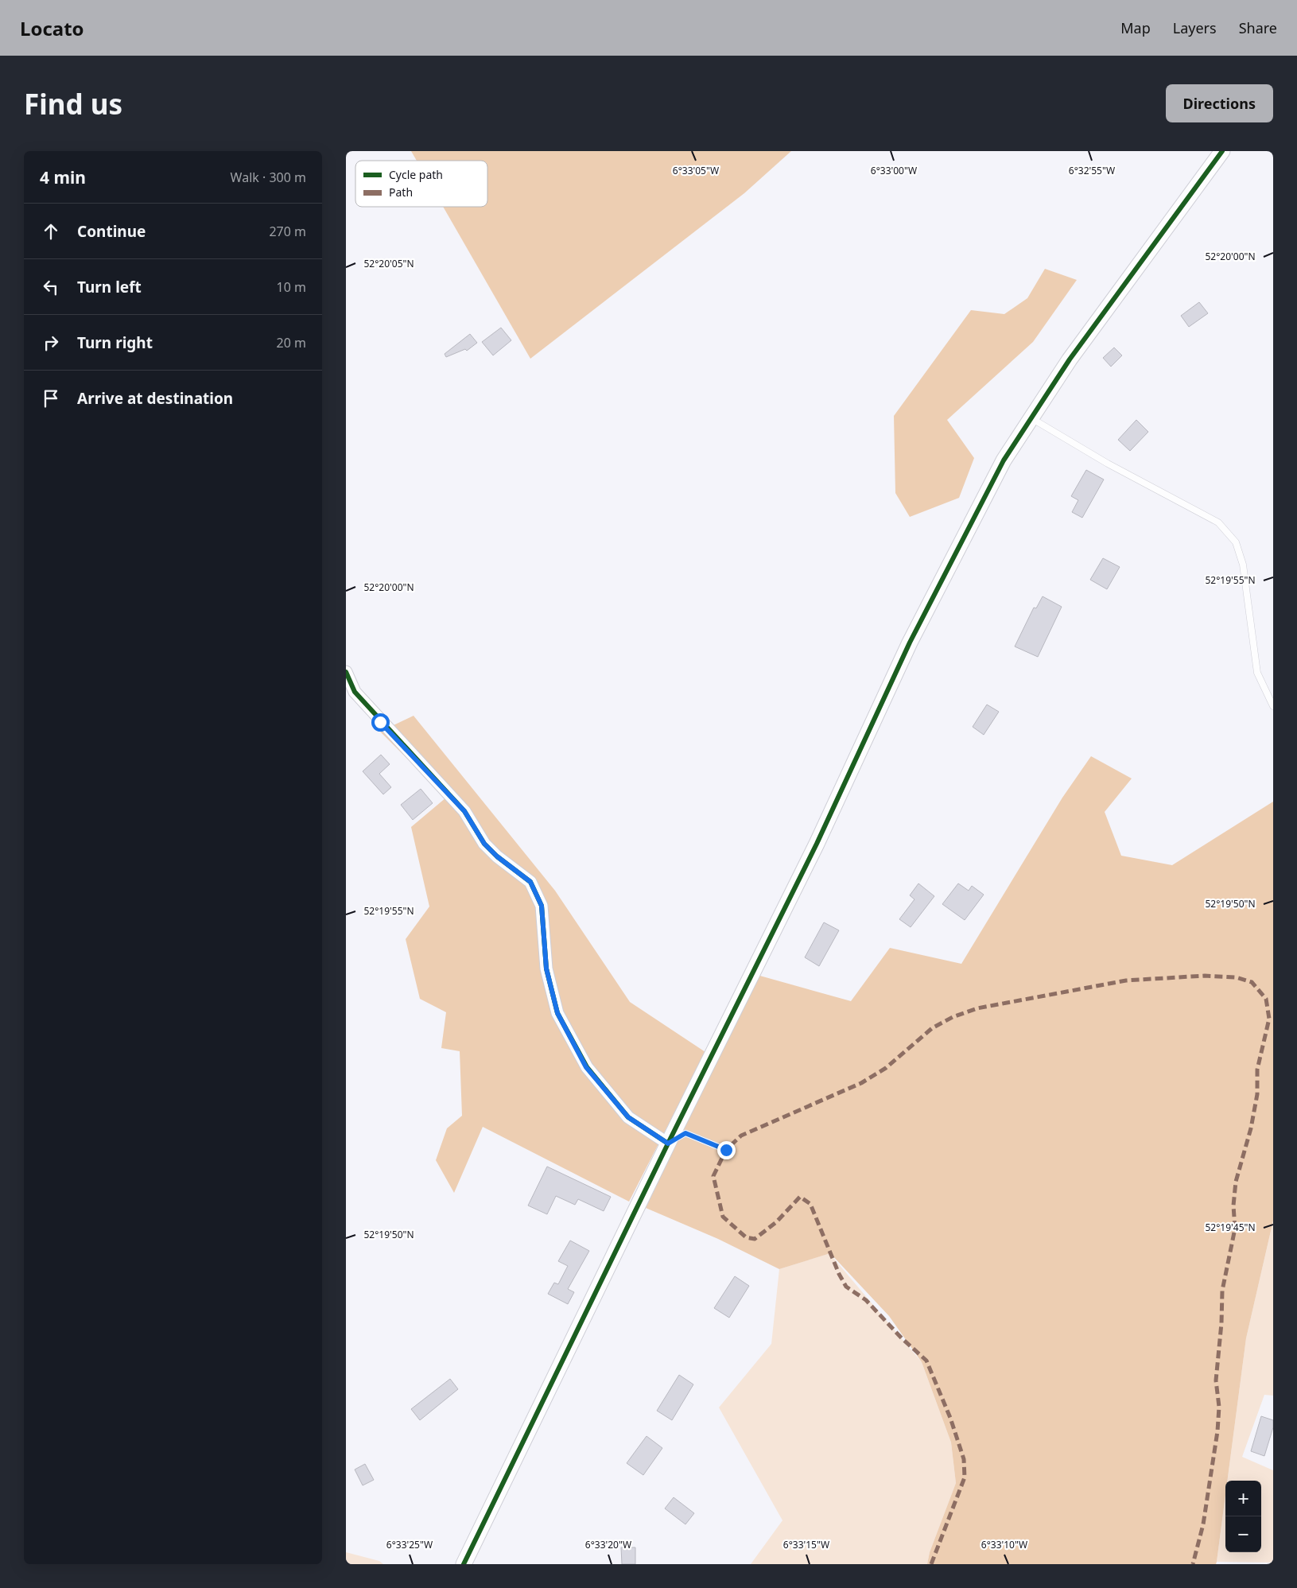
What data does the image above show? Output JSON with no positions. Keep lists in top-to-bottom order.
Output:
{
  "legend": ["Cycle path", "Path"],
  "page": {
    "header": "Locato",
    "nav": ["Map", "Layers", "Share"],
    "buttons": "Directions",
    "title": "Find us",
    "heading": ["4 min", "Walk · 300 m"],
    "list": [
      ["Continue", "270 m"],
      ["Turn left", "10 m"],
      ["Turn right", "20 m"],
      "Arrive at destination"
    ],
    "map_buttons": ["+", "−"]
  },
  "coordinates": [
    "6°32'55\"W",
    "6°33'05\"W",
    "6°33'00\"W",
    "52°20'00\"N",
    "52°20'05\"N",
    "52°19'55\"N",
    "52°19'50\"N",
    "52°19'45\"N",
    "6°33'25\"W",
    "6°33'20\"W",
    "6°33'15\"W",
    "6°33'10\"W"
  ]
}
